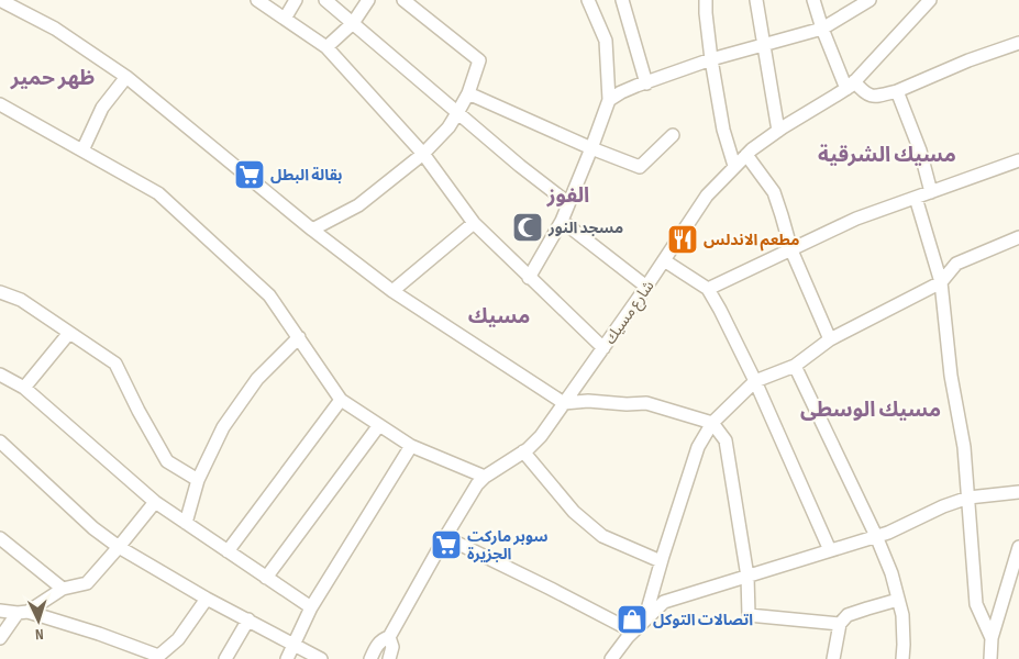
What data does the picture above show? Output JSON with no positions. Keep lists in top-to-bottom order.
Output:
{
  "streets": {
    "street": ["شارع مسيك"]
  },
  "districts": [
    "ظهر حمير",
    "مسيك الشرقية",
    "الفوز",
    "مسيك",
    "مسيك الوسطى"
  ],
  "places": {
    "supermarket": ["بقالة البطل", "سوبر ماركت الجزيرة"],
    "mosque": ["مسجد النور"],
    "restaurant": ["مطعم الاندلس"],
    "shop": ["اتصالات التوكل"]
  },
  "north": "bottom"
}
